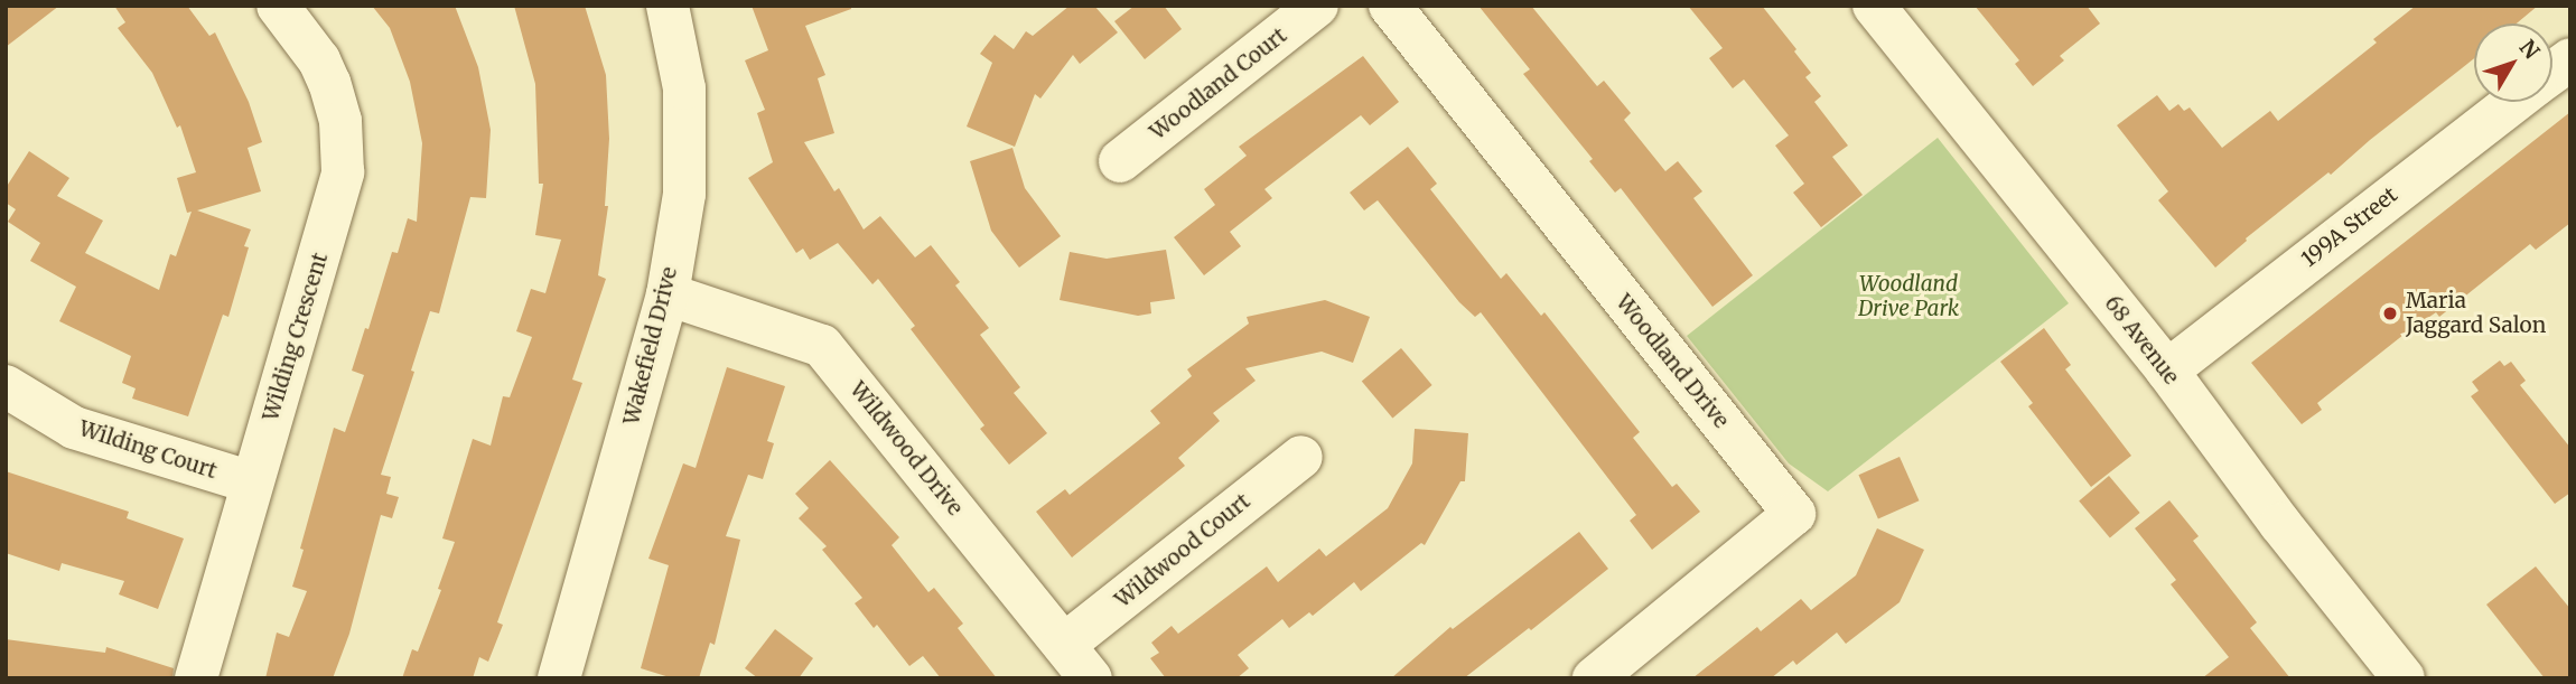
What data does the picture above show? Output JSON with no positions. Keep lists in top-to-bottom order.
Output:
{
  "streets": {
    "street": [
      "Woodland Court",
      "199A Street",
      "Wilding Crescent",
      "68 Avenue",
      "Wakefield Drive",
      "Woodland Drive",
      "Wildwood Drive",
      "Wilding Court",
      "Wildwood Court"
    ]
  },
  "crossings": [
    ["199A Street", "68 Avenue"],
    ["Wilding Crescent", "Wilding Court"],
    ["Wakefield Drive", "Wildwood Drive"],
    ["Wildwood Drive", "Wildwood Court"]
  ],
  "parks": ["Woodland Drive Park"],
  "places": ["Maria Jaggard Salon"],
  "north": "top right"
}
